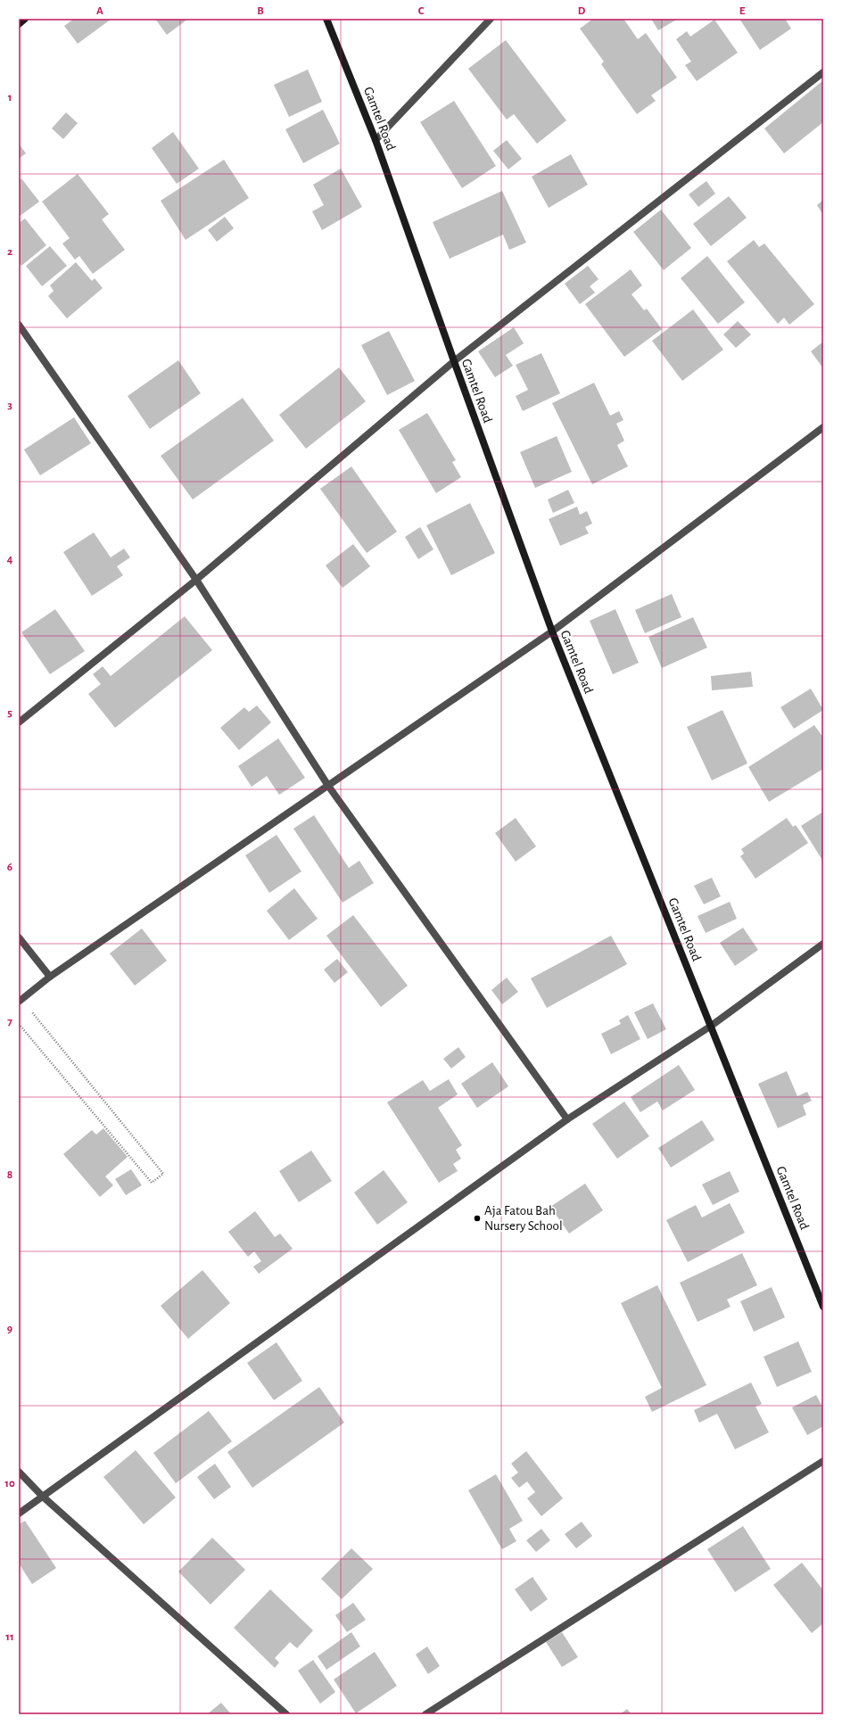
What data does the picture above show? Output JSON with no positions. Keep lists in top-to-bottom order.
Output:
{
  "streets": {
    "street": ["Gamtel Road"]
  },
  "places": ["Aja Fatou Bah Nursery School"],
  "grid": {
    "columns": [
      "A",
      "B",
      "C",
      "D",
      "E"
    ],
    "rows": [
      "1",
      "2",
      "3",
      "4",
      "5",
      "6",
      "7",
      "8",
      "9",
      "10",
      "11"
    ]
  }
}
